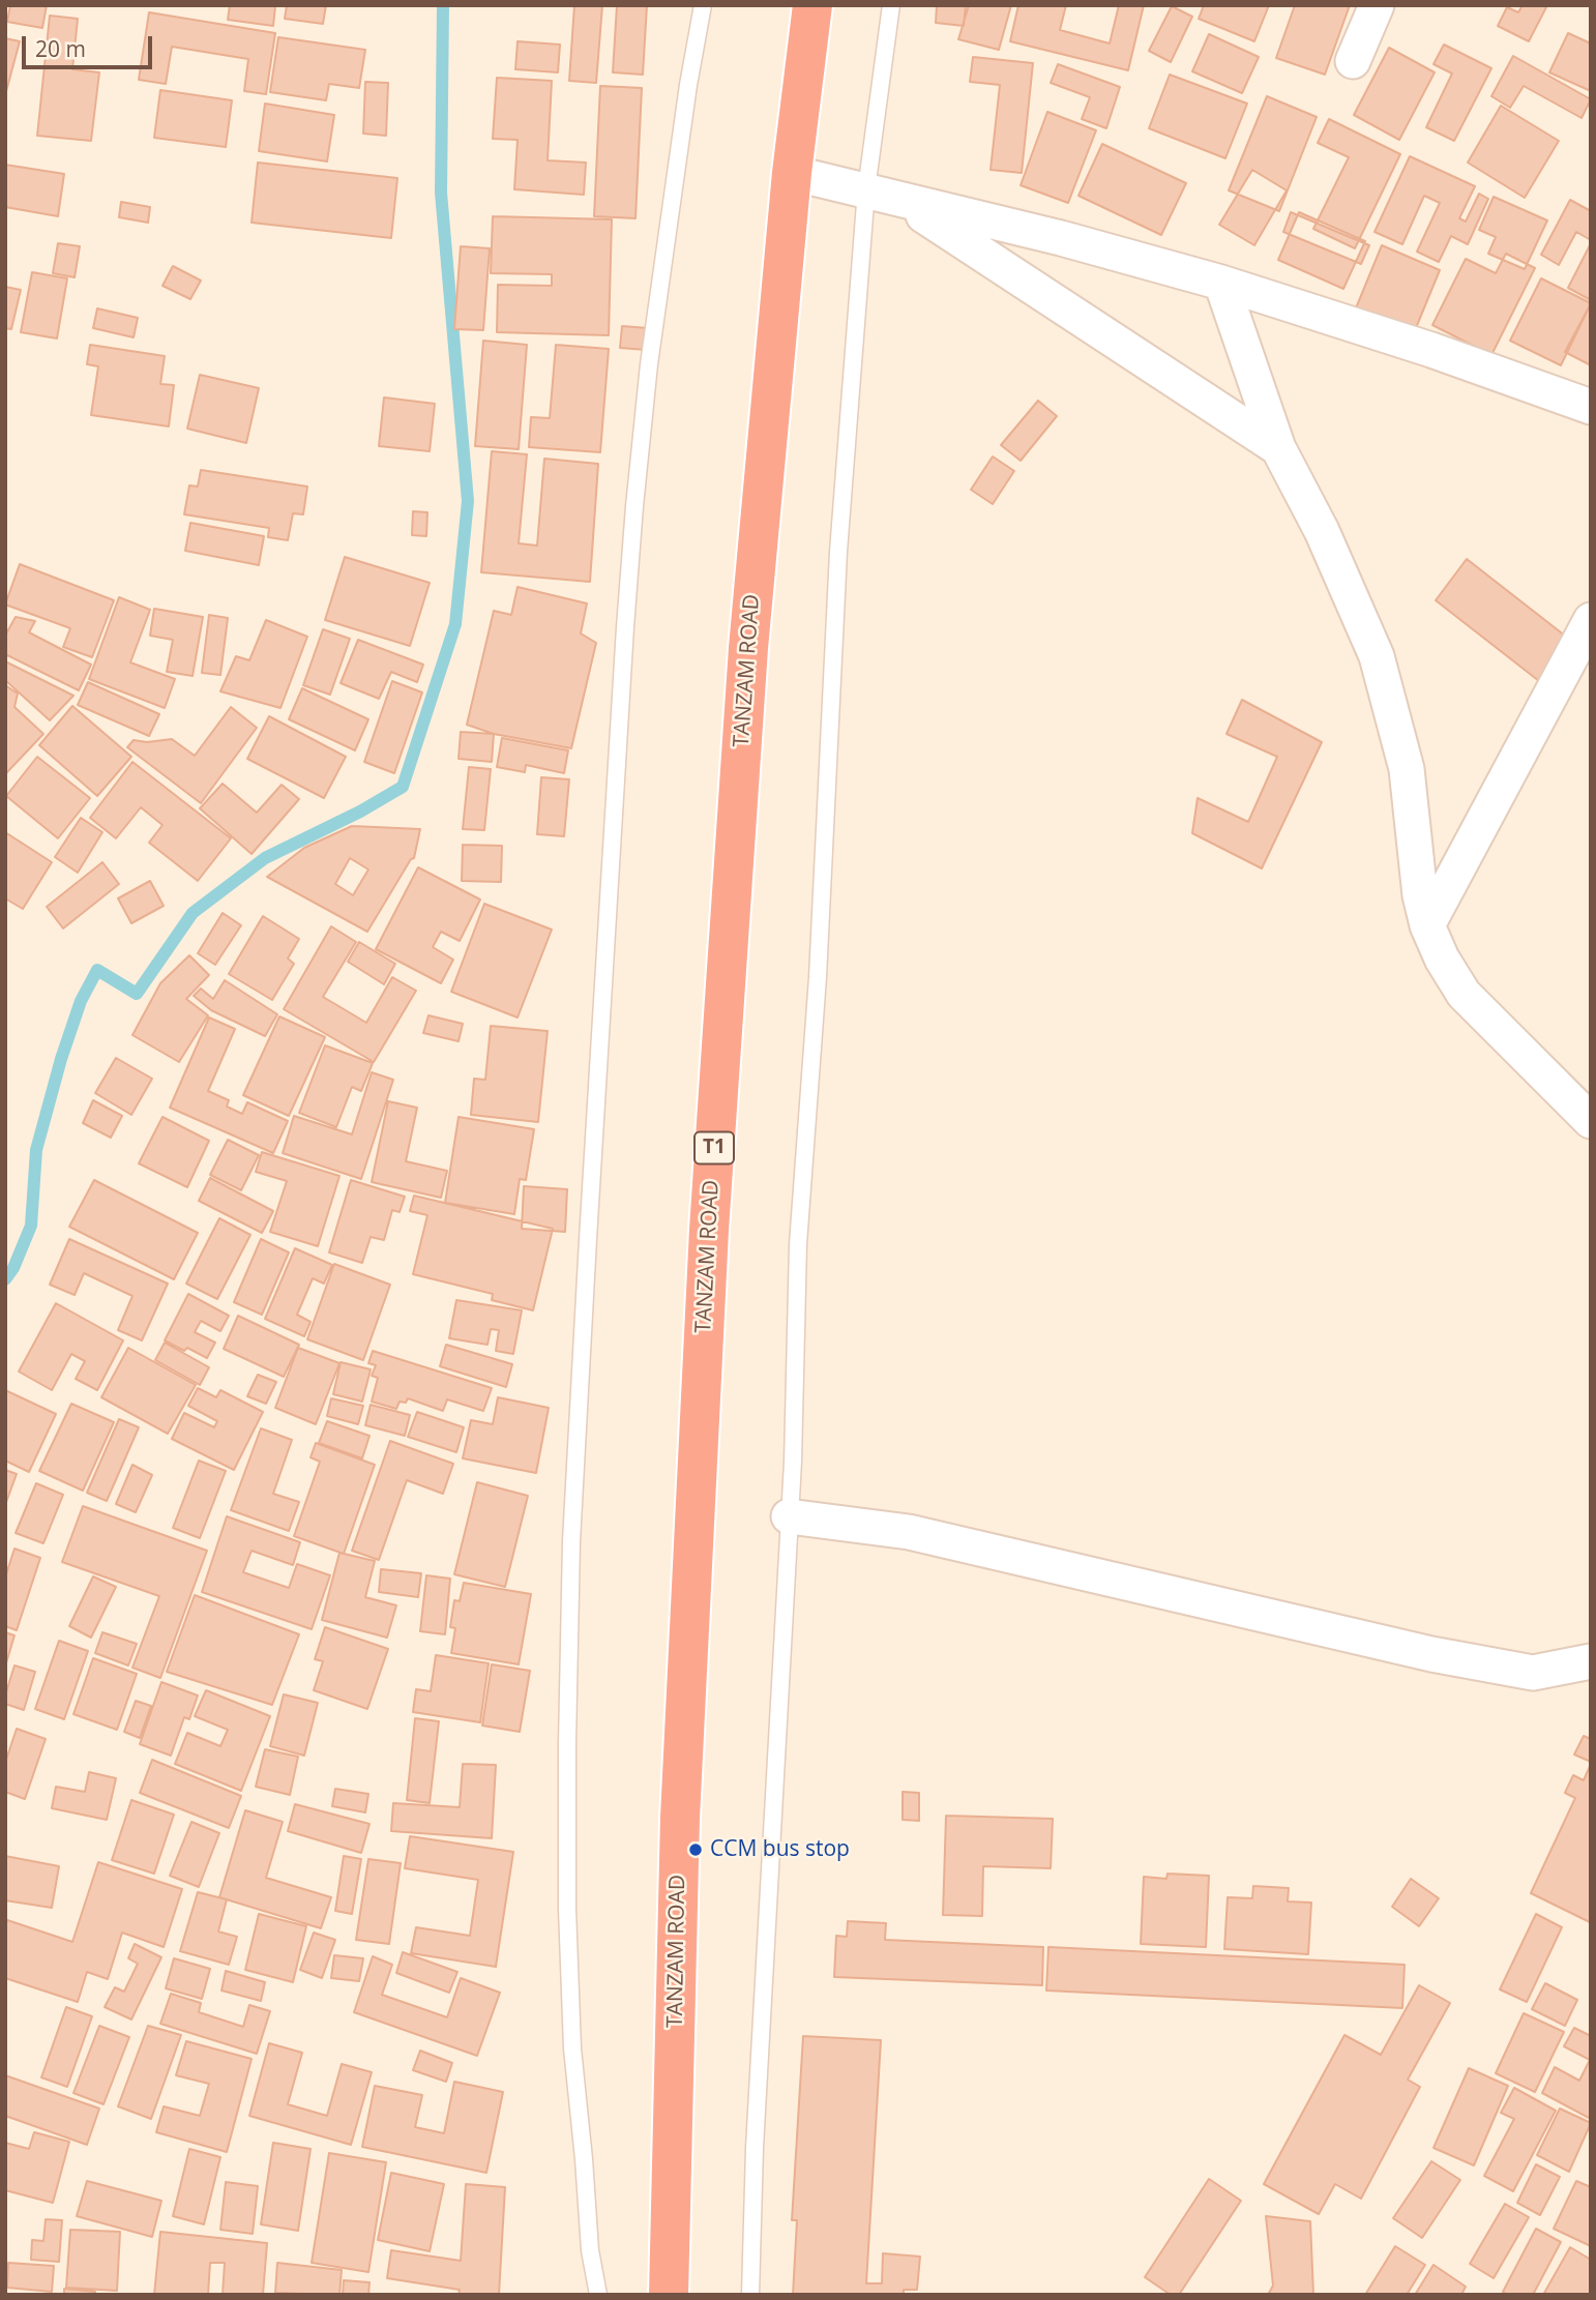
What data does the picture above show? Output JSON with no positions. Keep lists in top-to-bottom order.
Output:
{
  "streets": {
    "highway": ["TANZAM ROAD", "T1"]
  },
  "places": ["CCM bus stop"],
  "scale_bar": "20 m"
}
